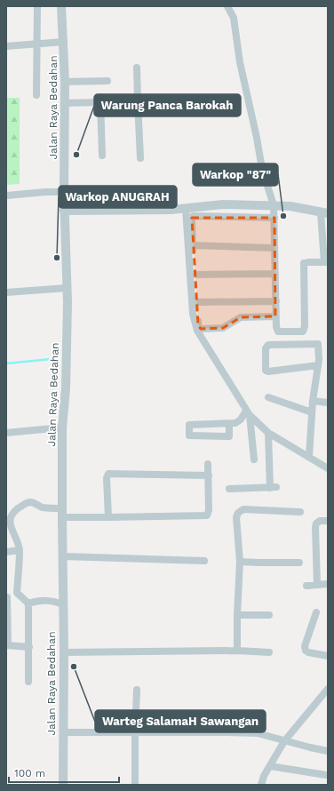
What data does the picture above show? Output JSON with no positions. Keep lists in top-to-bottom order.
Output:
{
  "streets": {
    "street": ["Jalan Raya Bedahan"]
  },
  "places": [
    "Warung Panca Barokah",
    "Warkop \"87\"",
    "Warkop ANUGRAH",
    "Warteg SalamaH Sawangan"
  ],
  "scale_bar": "100 m"
}
